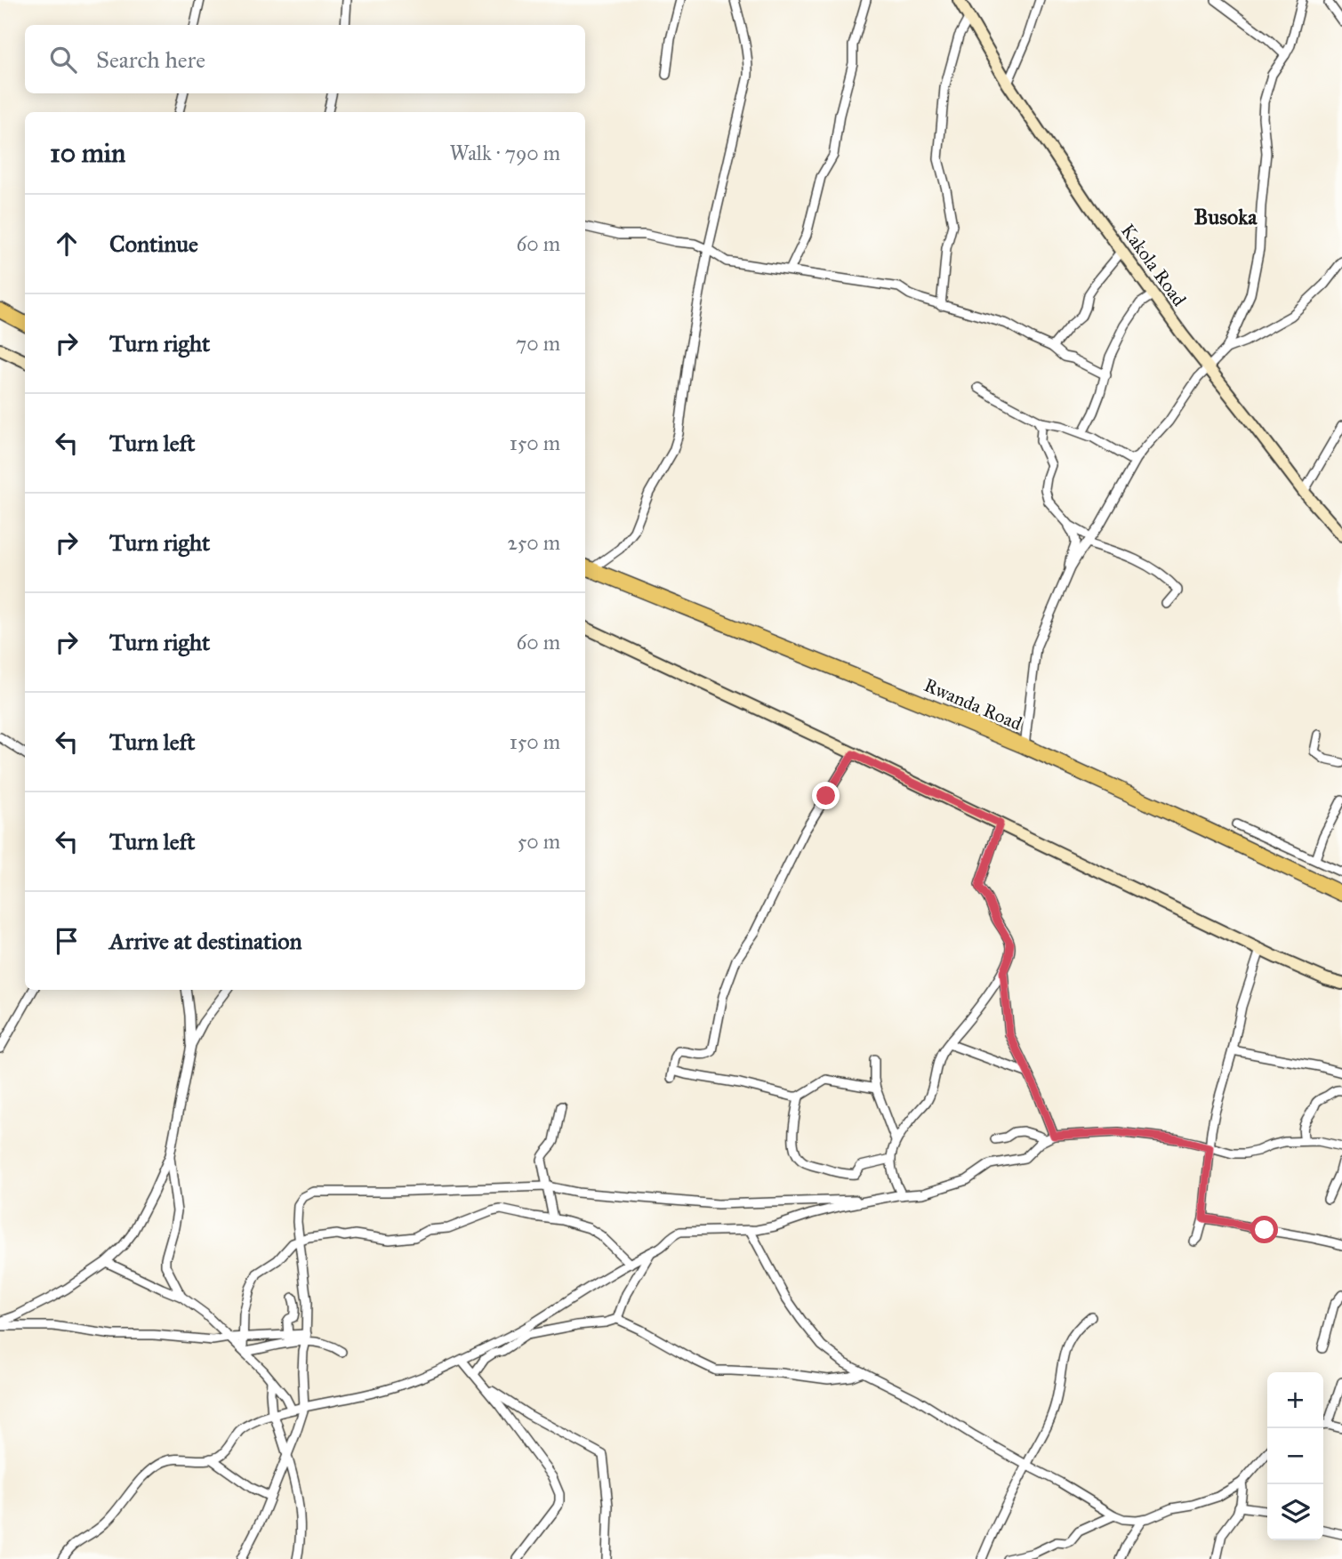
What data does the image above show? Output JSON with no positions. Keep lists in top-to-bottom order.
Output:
{
  "streets": {
    "highway": ["Rwanda Road"],
    "street": ["Kakola Road"]
  },
  "districts": ["Busoka"],
  "page": {
    "search": "Search here",
    "heading": ["10 min", "Walk · 790 m"],
    "list": [
      ["Continue", "60 m"],
      ["Turn right", "70 m"],
      ["Turn left", "150 m"],
      ["Turn right", "250 m"],
      ["Turn right", "60 m"],
      ["Turn left", "150 m"],
      ["Turn left", "50 m"],
      "Arrive at destination"
    ],
    "map_buttons": ["+", "−"]
  }
}
